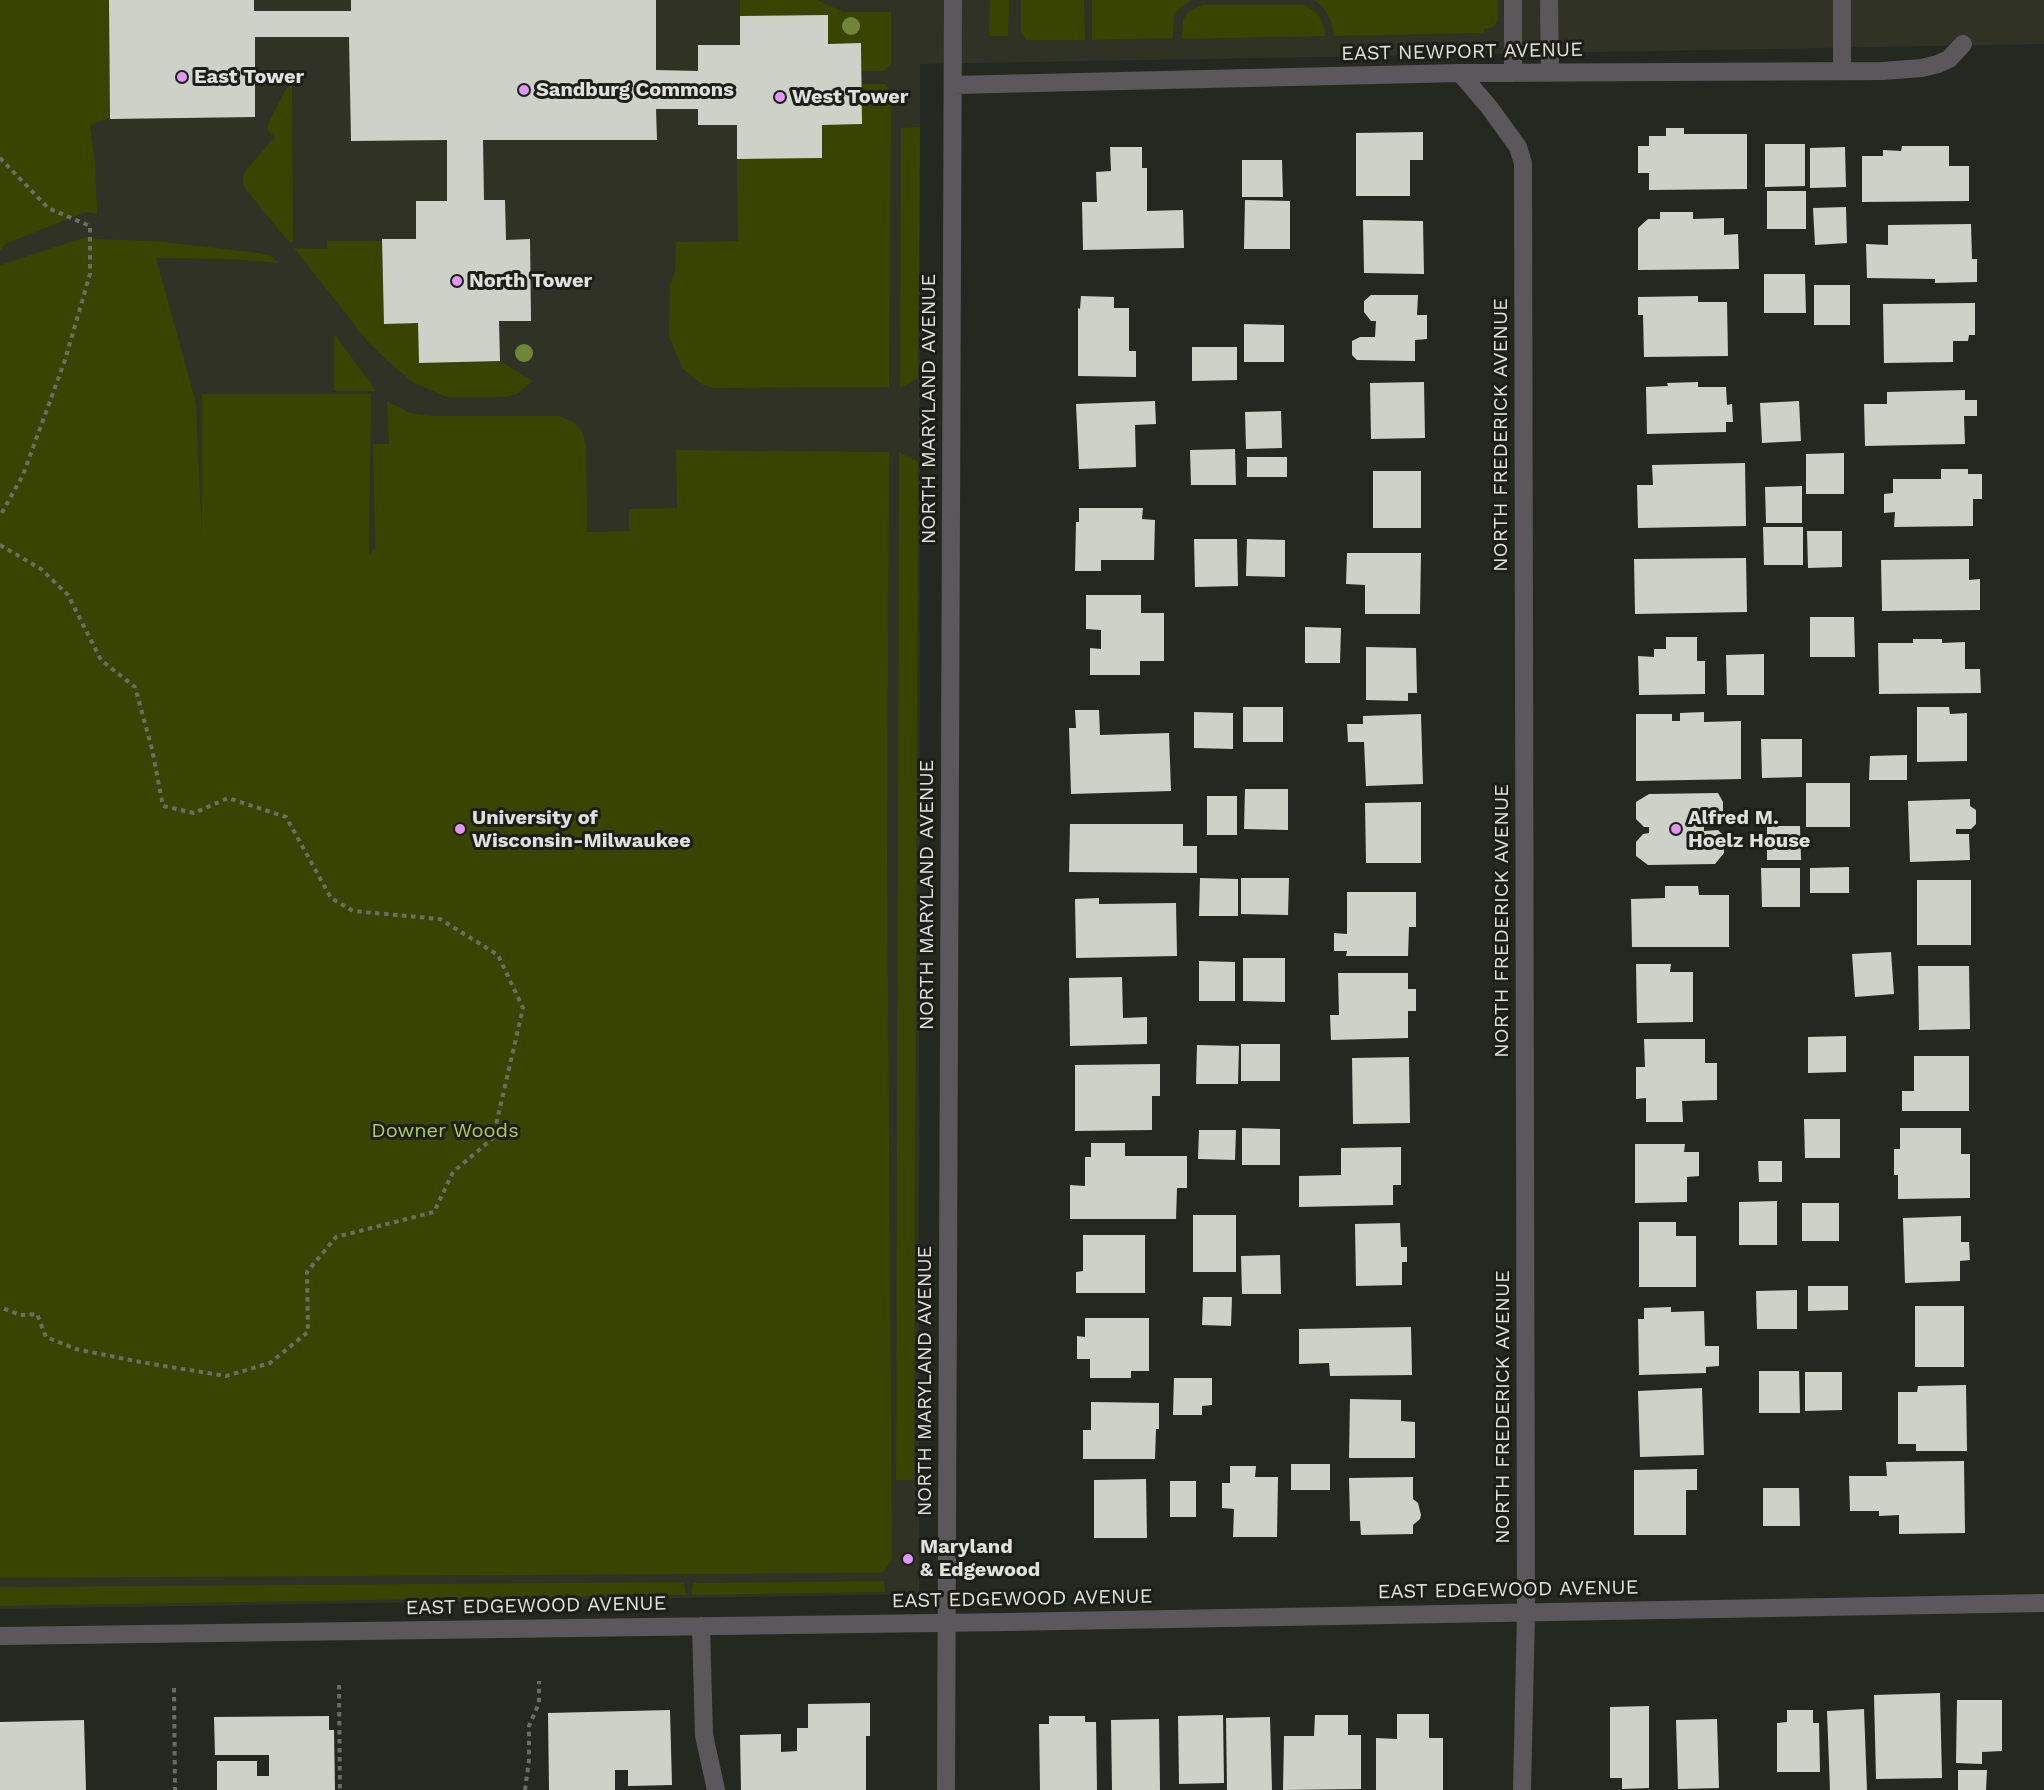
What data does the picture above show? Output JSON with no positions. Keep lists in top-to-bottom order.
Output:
{
  "streets": {
    "street": [
      "EAST NEWPORT AVENUE",
      "NORTH MARYLAND AVENUE",
      "NORTH FREDERICK AVENUE",
      "EAST EDGEWOOD AVENUE"
    ]
  },
  "crossings": [
    ["EAST NEWPORT AVENUE", "NORTH MARYLAND AVENUE"],
    ["EAST NEWPORT AVENUE", "NORTH FREDERICK AVENUE"],
    ["NORTH MARYLAND AVENUE", "EAST EDGEWOOD AVENUE"],
    ["NORTH FREDERICK AVENUE", "EAST EDGEWOOD AVENUE"]
  ],
  "parks": ["Downer Woods"],
  "places": [
    "East Tower",
    "Sandburg Commons",
    "West Tower",
    "North Tower",
    "University of Wisconsin-Milwaukee",
    "Alfred M. Hoelz House",
    "Maryland & Edgewood"
  ]
}
